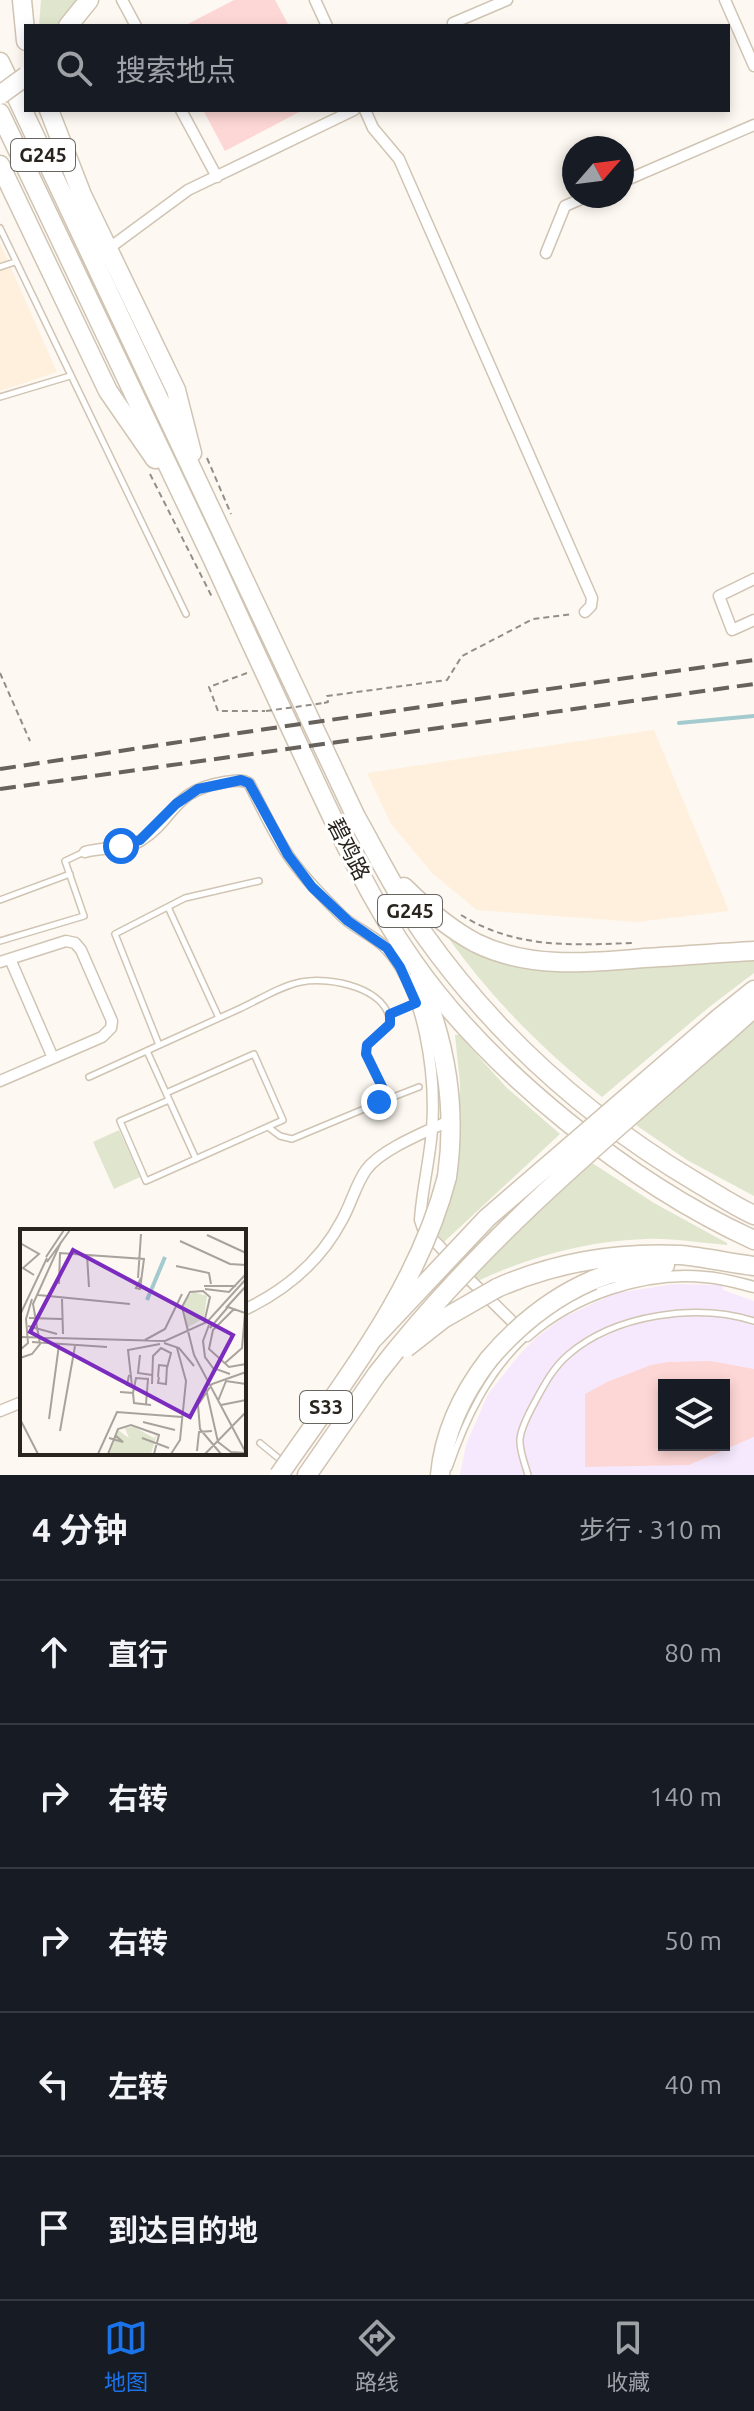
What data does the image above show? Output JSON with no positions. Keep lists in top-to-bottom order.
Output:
{
  "streets": {
    "highway": ["G245", "碧鸡路", "S33"]
  },
  "crossings": [
    ["G245", "碧鸡路"]
  ],
  "north": "top right",
  "page": {
    "search": "搜索地点",
    "heading": ["4 分钟", "步行 · 310 m"],
    "list": [
      ["直行", "80 m"],
      ["右转", "140 m"],
      ["右转", "50 m"],
      ["左转", "40 m"],
      "到达目的地"
    ],
    "nav": ["地图", "路线", "收藏"]
  }
}
